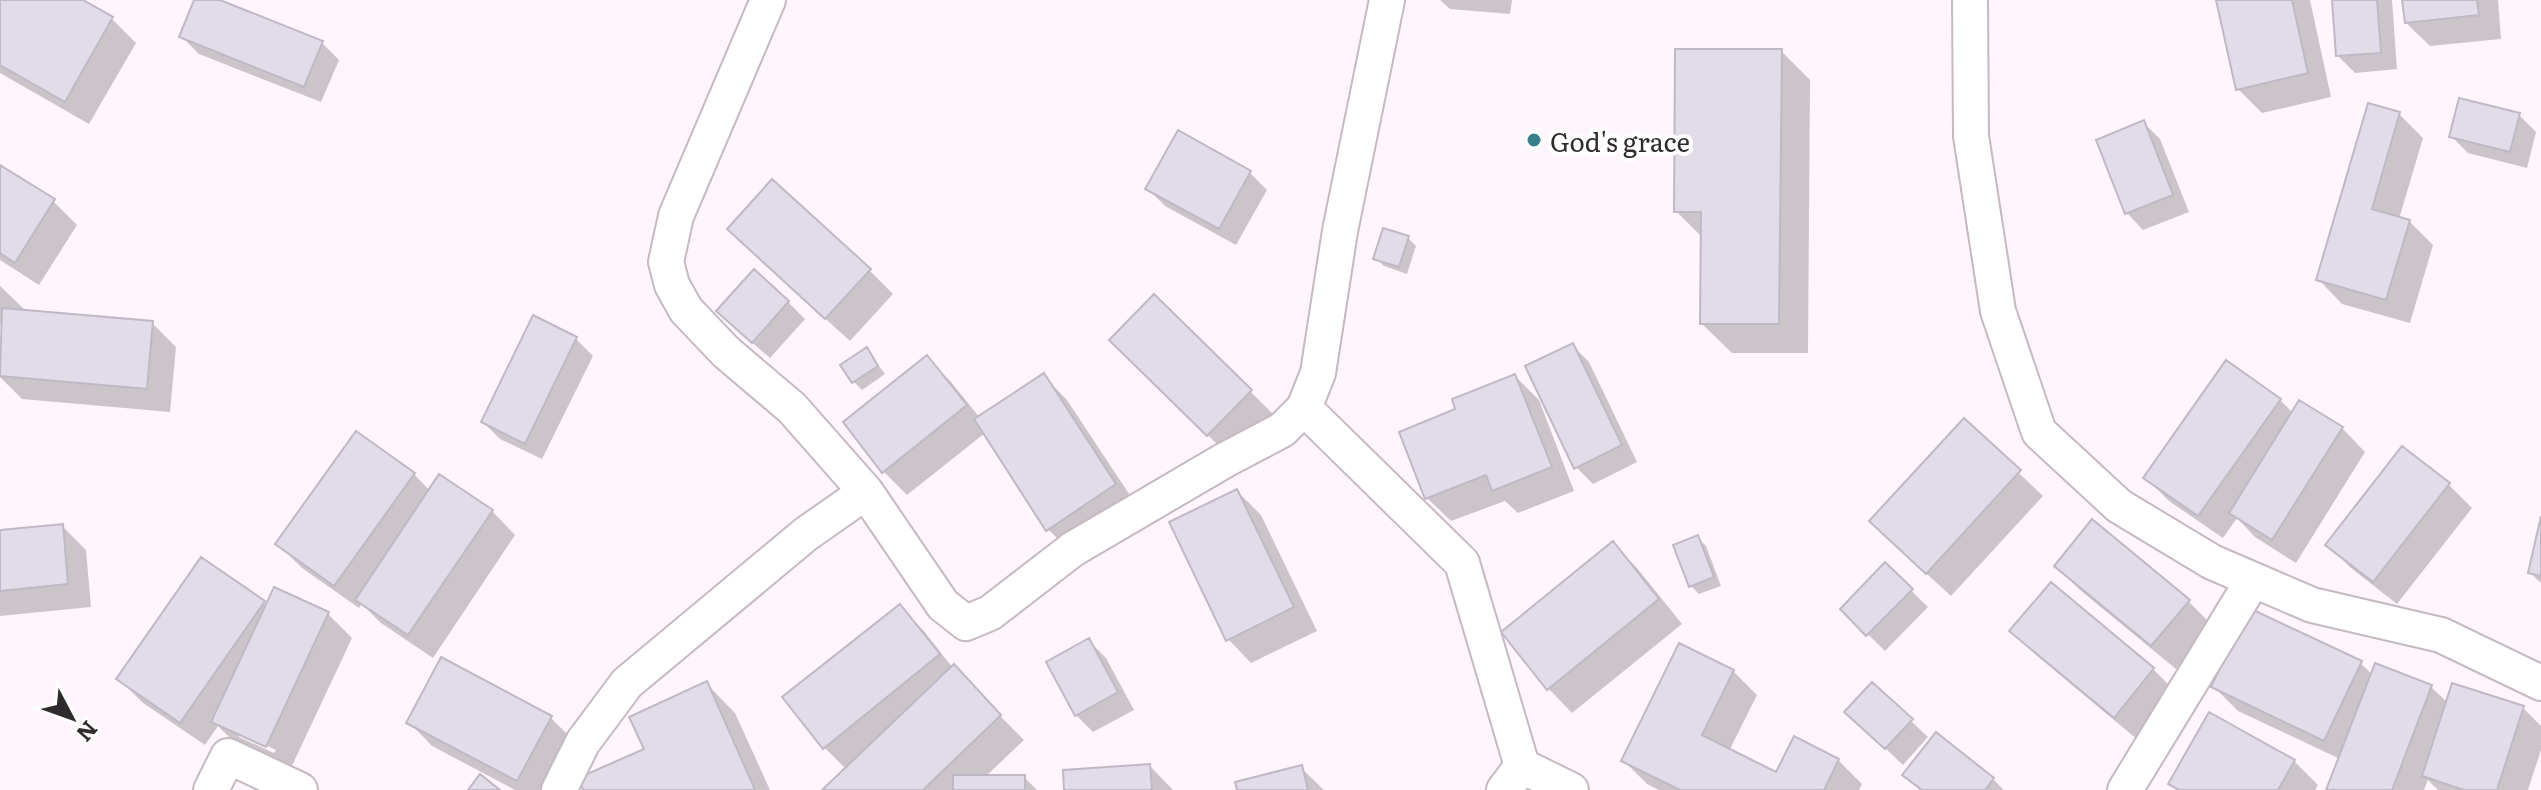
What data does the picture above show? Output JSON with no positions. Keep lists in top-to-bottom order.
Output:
{
  "places": ["God's grace"],
  "north": "bottom right"
}
